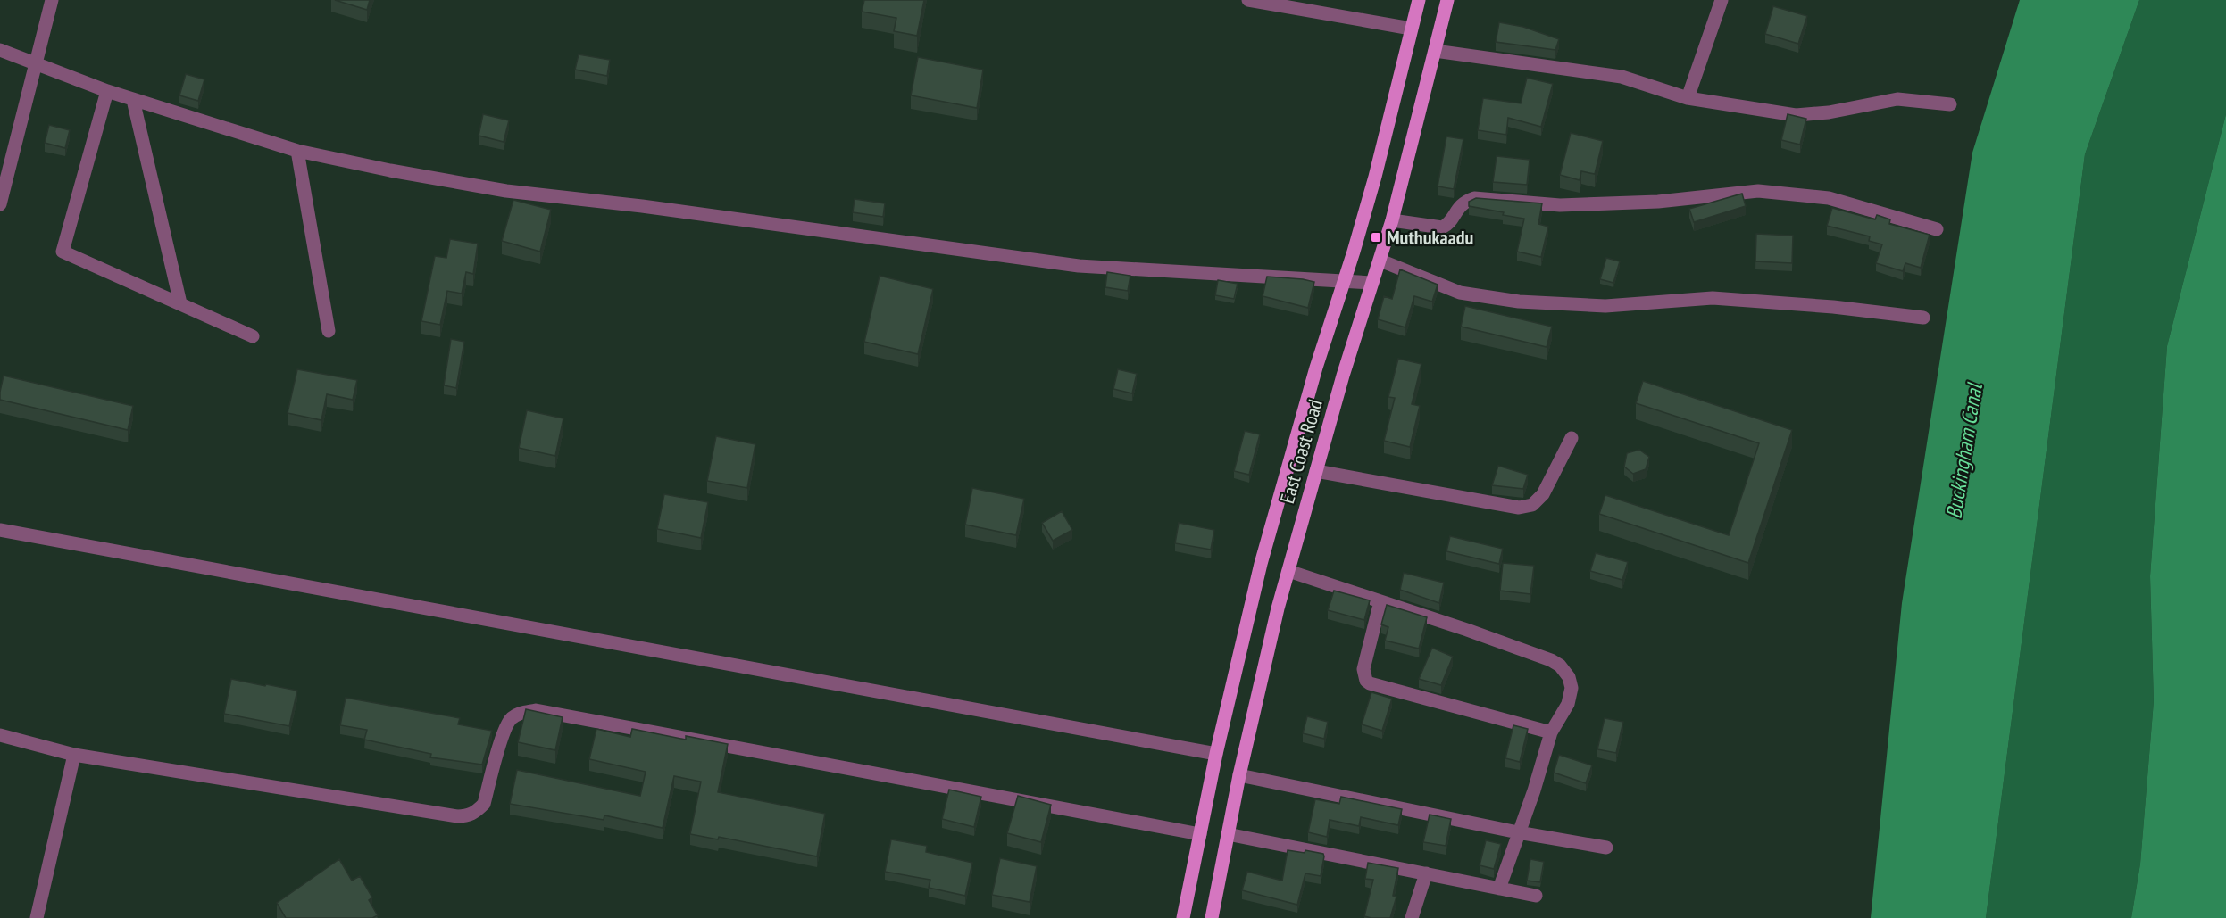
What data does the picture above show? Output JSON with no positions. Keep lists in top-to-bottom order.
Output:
{
  "streets": {
    "main road": ["East Coast Road"]
  },
  "water": ["Buckingham Canal"],
  "places": {
    "transit": ["Muthukaadu"]
  }
}
